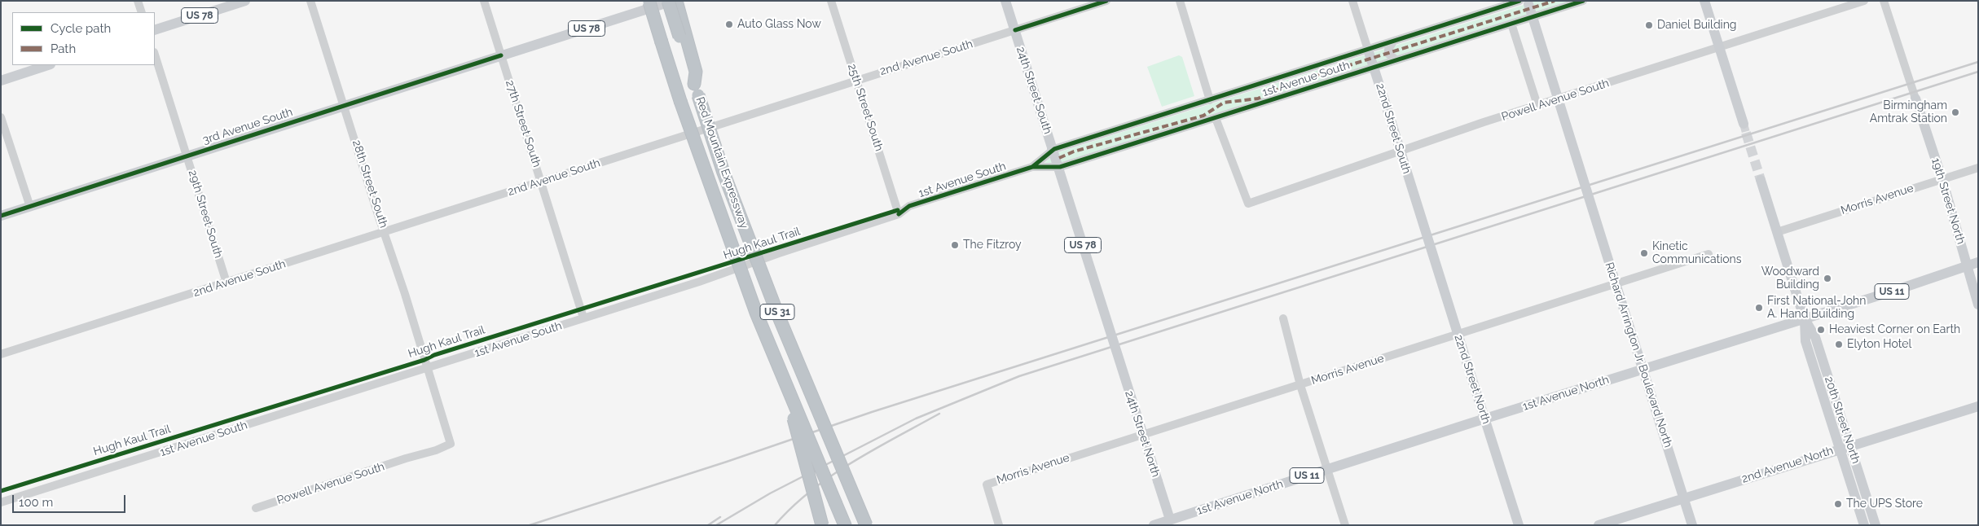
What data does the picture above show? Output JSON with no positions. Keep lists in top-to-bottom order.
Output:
{
  "streets": {
    "highway": ["Red Mountain Expressway", "US 31"],
    "main road": [
      "US 78",
      "24th Street South",
      "3rd Avenue South",
      "22nd Street South",
      "19th Street North",
      "US 11",
      "Richard Arrington Jr Boulevard North",
      "22nd Street North",
      "1st Avenue North",
      "20th Street North",
      "24th Street North",
      "2nd Avenue North"
    ],
    "street": [
      "2nd Avenue South",
      "1st Avenue South",
      "Powell Avenue South",
      "25th Street South",
      "27th Street South",
      "28th Street South",
      "Morris Avenue",
      "29th Street South"
    ],
    "cycle path": ["Hugh Kaul Trail"]
  },
  "crossings": [
    ["2nd Avenue South", "24th Street South"],
    ["2nd Avenue South", "25th Street South"],
    ["2nd Avenue South", "27th Street South"],
    ["2nd Avenue South", "28th Street South"],
    ["2nd Avenue South", "29th Street South"],
    ["1st Avenue South", "Powell Avenue South"],
    ["1st Avenue South", "25th Street South"],
    ["1st Avenue South", "27th Street South"],
    ["1st Avenue South", "22nd Street South"],
    ["1st Avenue South", "28th Street South"],
    ["1st Avenue South", "Richard Arrington Jr Boulevard North"],
    ["24th Street South", "24th Street North"],
    ["Powell Avenue South", "28th Street South"],
    ["27th Street South", "3rd Avenue South"],
    ["3rd Avenue South", "28th Street South"],
    ["3rd Avenue South", "29th Street South"],
    ["22nd Street South", "22nd Street North"],
    ["Morris Avenue", "19th Street North"],
    ["Morris Avenue", "20th Street North"],
    ["19th Street North", "1st Avenue North"],
    ["Richard Arrington Jr Boulevard North", "1st Avenue North"],
    ["Richard Arrington Jr Boulevard North", "2nd Avenue North"],
    ["22nd Street North", "1st Avenue North"],
    ["1st Avenue North", "20th Street North"],
    ["1st Avenue North", "24th Street North"],
    ["20th Street North", "2nd Avenue North"]
  ],
  "places": [
    "Auto Glass Now",
    "Daniel Building",
    "Birmingham Amtrak Station",
    "The Fitzroy",
    "Kinetic Communications",
    "Woodward Building",
    "First National-John A. Hand Building",
    "Heaviest Corner on Earth",
    "Elyton Hotel",
    "The UPS Store"
  ],
  "legend": ["Cycle path", "Path"],
  "scale_bar": "100 m"
}
